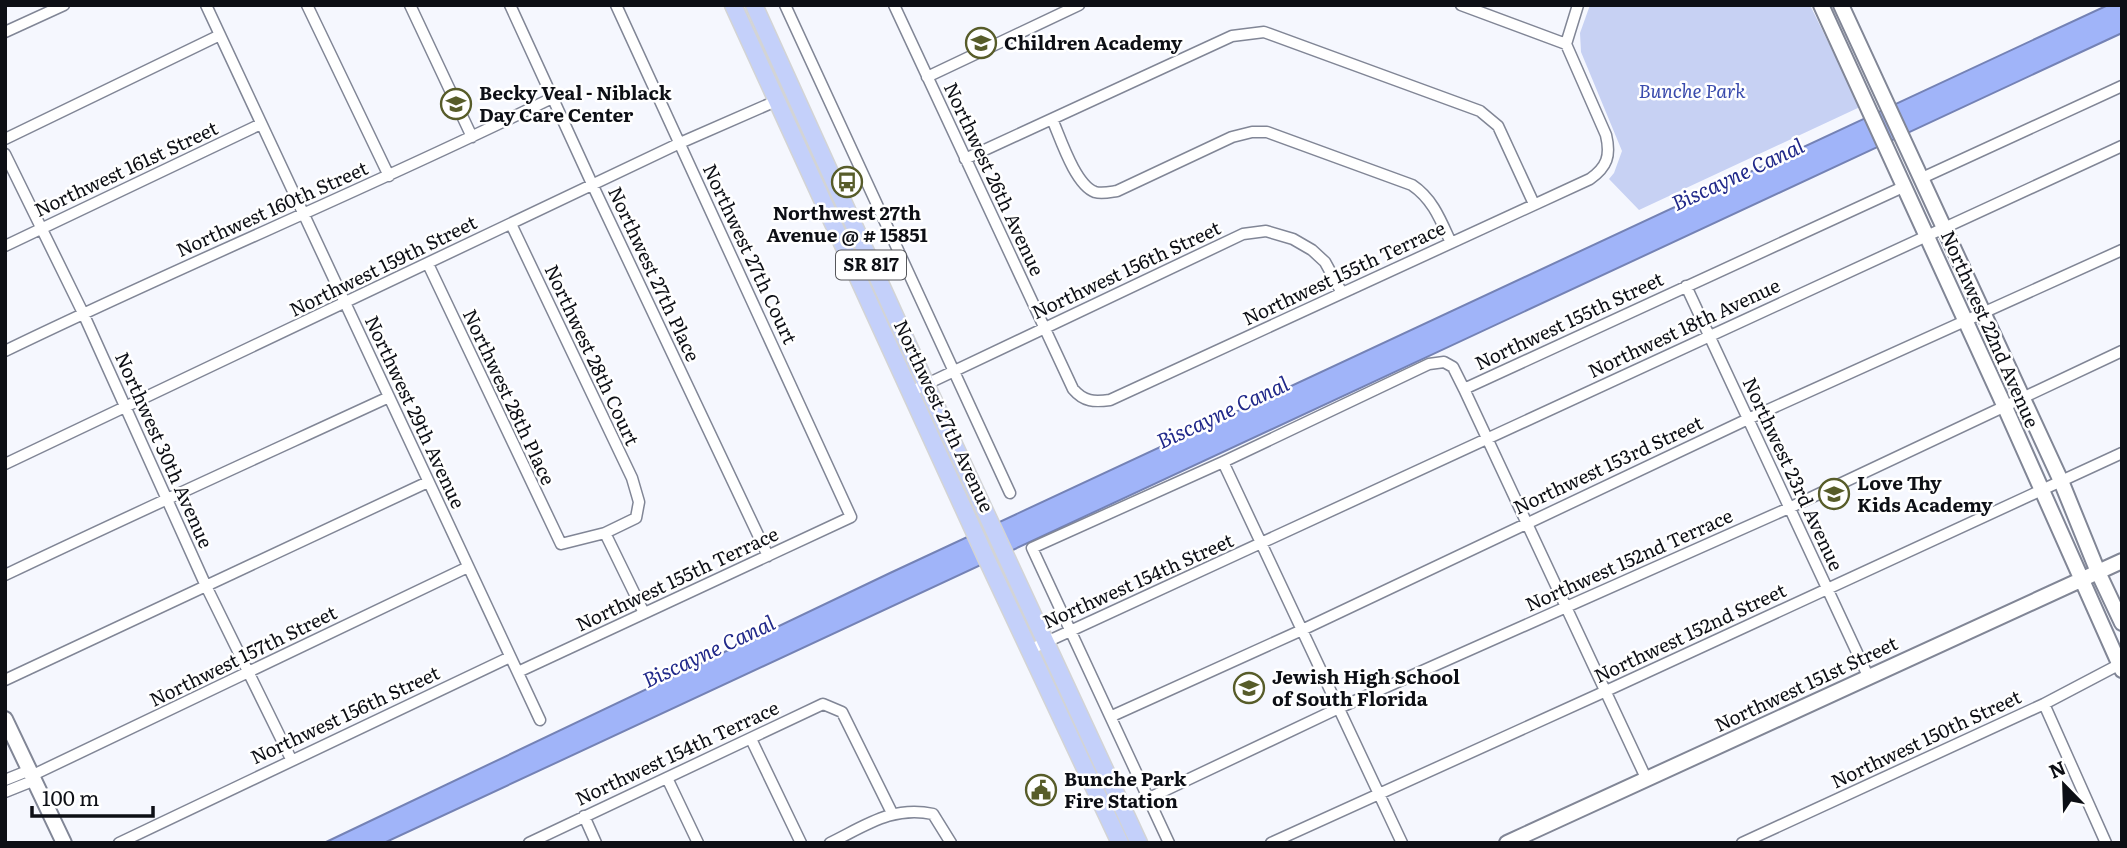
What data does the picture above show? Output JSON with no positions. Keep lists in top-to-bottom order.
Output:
{
  "streets": {
    "main road": [
      "SR 817",
      "Northwest 22nd Avenue",
      "Northwest 27th Avenue",
      "Northwest 151st Street"
    ],
    "street": [
      "Northwest 161st Street",
      "Northwest 26th Avenue",
      "Northwest 160th Street",
      "Northwest 27th Court",
      "Northwest 159th Street",
      "Northwest 156th Street",
      "Northwest 155th Terrace",
      "Northwest 27th Place",
      "Northwest 155th Street",
      "Northwest 18th Avenue",
      "Northwest 28th Court",
      "Northwest 28th Place",
      "Northwest 29th Avenue",
      "Northwest 30th Avenue",
      "Northwest 153rd Street",
      "Northwest 23rd Avenue",
      "Northwest 152nd Terrace",
      "Northwest 154th Street",
      "Northwest 152nd Street",
      "Northwest 157th Street",
      "Northwest 150th Street",
      "Northwest 154th Terrace"
    ]
  },
  "crossings": [
    ["Northwest 161st Street", "Northwest 29th Avenue"],
    ["Northwest 161st Street", "Northwest 30th Avenue"],
    ["Northwest 26th Avenue", "Northwest 156th Street"],
    ["Northwest 26th Avenue", "Northwest 155th Terrace"],
    ["Northwest 160th Street", "Northwest 27th Place"],
    ["Northwest 160th Street", "Northwest 29th Avenue"],
    ["Northwest 160th Street", "Northwest 30th Avenue"],
    ["Northwest 27th Court", "Northwest 159th Street"],
    ["Northwest 27th Court", "Northwest 155th Terrace"],
    ["Northwest 159th Street", "Northwest 27th Place"],
    ["Northwest 159th Street", "Northwest 28th Court"],
    ["Northwest 159th Street", "Northwest 28th Place"],
    ["Northwest 159th Street", "Northwest 29th Avenue"],
    ["Northwest 159th Street", "Northwest 27th Avenue"],
    ["Northwest 159th Street", "Northwest 30th Avenue"],
    ["Northwest 156th Street", "Northwest 155th Terrace"],
    ["Northwest 156th Street", "Northwest 29th Avenue"],
    ["Northwest 156th Street", "Northwest 27th Avenue"],
    ["Northwest 156th Street", "Northwest 30th Avenue"],
    ["Northwest 155th Terrace", "Northwest 27th Place"],
    ["Northwest 155th Terrace", "Northwest 29th Avenue"],
    ["Northwest 155th Street", "Northwest 22nd Avenue"],
    ["Northwest 155th Street", "Northwest 23rd Avenue"],
    ["Northwest 155th Street", "Northwest 154th Street"],
    ["Northwest 18th Avenue", "Northwest 22nd Avenue"],
    ["Northwest 18th Avenue", "Northwest 23rd Avenue"],
    ["Northwest 18th Avenue", "Northwest 154th Street"],
    ["Northwest 22nd Avenue", "Northwest 153rd Street"],
    ["Northwest 22nd Avenue", "Northwest 152nd Terrace"],
    ["Northwest 22nd Avenue", "Northwest 152nd Street"],
    ["Northwest 22nd Avenue", "Northwest 151st Street"],
    ["Northwest 22nd Avenue", "Northwest 150th Street"],
    ["Northwest 28th Court", "Northwest 28th Place"],
    ["Northwest 29th Avenue", "Northwest 157th Street"],
    ["Northwest 27th Avenue", "Northwest 154th Street"],
    ["Northwest 30th Avenue", "Northwest 157th Street"],
    ["Northwest 153rd Street", "Northwest 23rd Avenue"],
    ["Northwest 23rd Avenue", "Northwest 152nd Terrace"],
    ["Northwest 23rd Avenue", "Northwest 152nd Street"],
    ["Northwest 23rd Avenue", "Northwest 151st Street"]
  ],
  "water": ["Biscayne Canal"],
  "parks": ["Bunche Park"],
  "places": {
    "school or university": [
      "Children Academy",
      "Becky Veal - Niblack Day Care Center",
      "Love Thy Kids Academy",
      "Jewish High School of South Florida"
    ],
    "bus stop": ["Northwest 27th Avenue @ # 15851"],
    "public building": ["Bunche Park Fire Station"]
  },
  "scale_bar": "100 m",
  "north": "top left"
}
